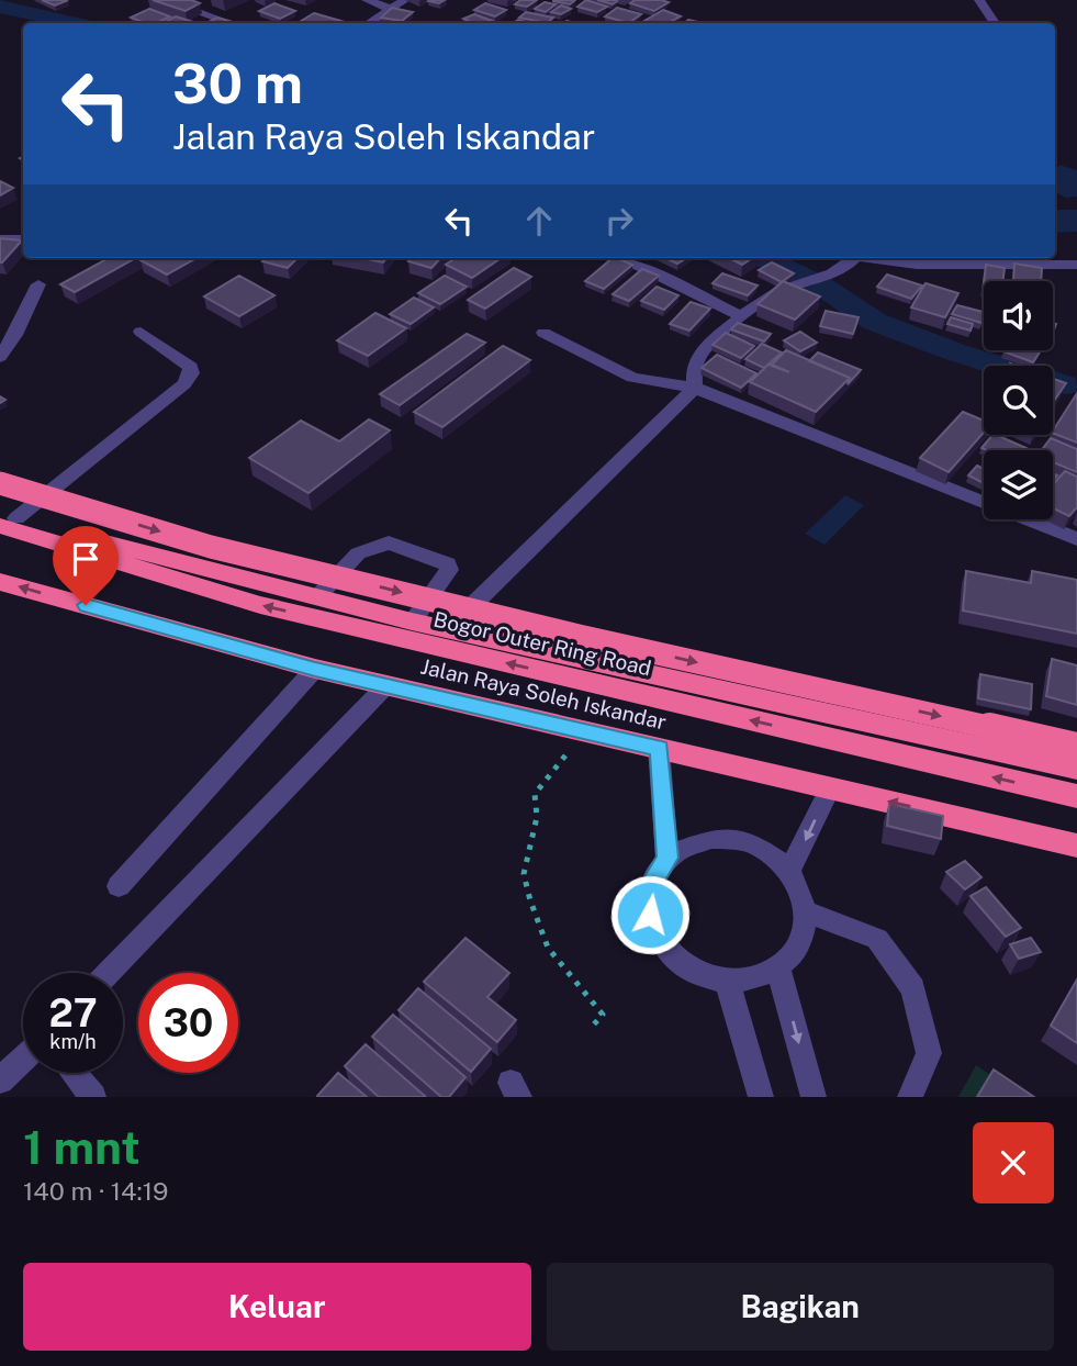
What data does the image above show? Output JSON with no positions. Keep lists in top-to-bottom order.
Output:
{
  "streets": {
    "highway": ["Bogor Outer Ring Road", "Jalan Raya Soleh Iskandar"]
  },
  "crossings": [
    ["Bogor Outer Ring Road", "Jalan Raya Soleh Iskandar"]
  ],
  "page": {
    "turn": ["30 m", "Jalan Raya Soleh Iskandar"],
    "speed": "27 km/h",
    "limit": "30",
    "heading": ["1 mnt", "140 m · 14:19"],
    "buttons": ["Keluar", "Bagikan"]
  }
}
